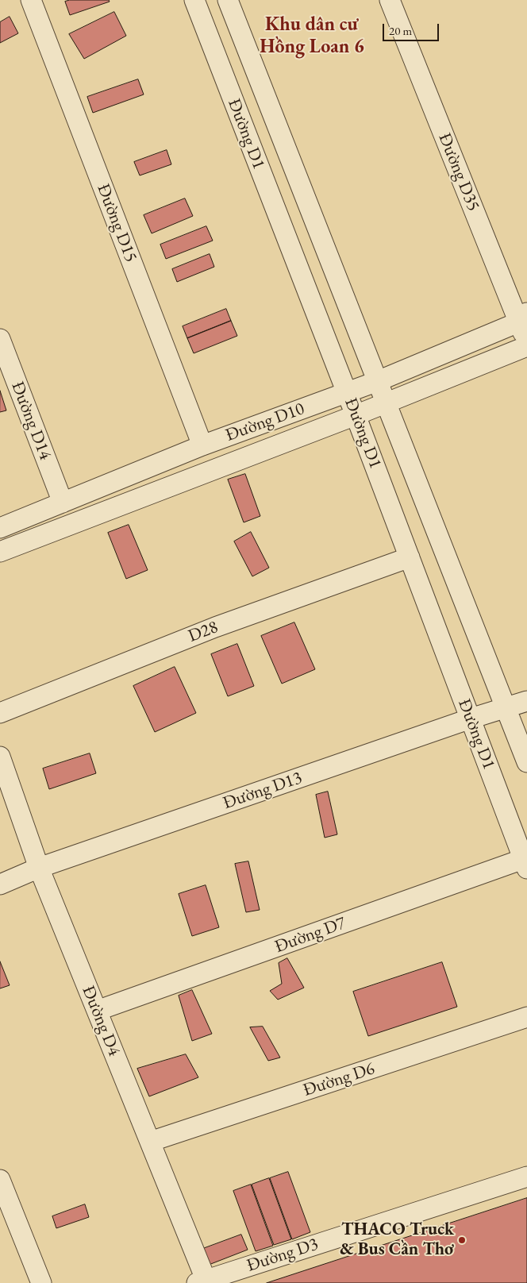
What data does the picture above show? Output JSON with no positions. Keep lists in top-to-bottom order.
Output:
{
  "streets": {
    "street": [
      "Đường D1",
      "Đường D35",
      "Đường D15",
      "Đường D14",
      "Đường D10",
      "D28",
      "Đường D13",
      "Đường D7",
      "Đường D4",
      "Đường D6",
      "Đường D3"
    ]
  },
  "crossings": [
    ["Đường D1", "Đường D10"],
    ["Đường D1", "D28"],
    ["Đường D1", "Đường D13"],
    ["Đường D1", "Đường D7"],
    ["Đường D35", "Đường D10"],
    ["Đường D15", "Đường D10"],
    ["Đường D14", "Đường D10"],
    ["Đường D13", "Đường D4"],
    ["Đường D7", "Đường D4"],
    ["Đường D4", "Đường D6"],
    ["Đường D4", "Đường D3"]
  ],
  "districts": ["Khu dân cư Hồng Loan 6"],
  "places": ["THACO Truck & Bus Cần Thơ"],
  "scale_bar": "20 m"
}
